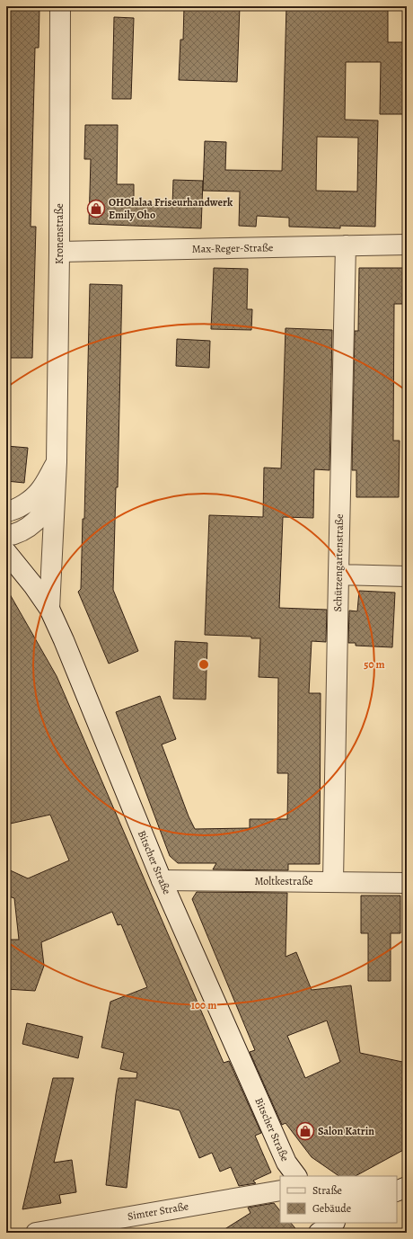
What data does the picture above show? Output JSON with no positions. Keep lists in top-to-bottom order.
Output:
{
  "streets": {
    "street": [
      "Kronenstraße",
      "Max-Reger-Straße",
      "Schützengartenstraße",
      "Bitscher Straße",
      "Moltkestraße",
      "Simter Straße"
    ]
  },
  "crossings": [
    ["Kronenstraße", "Max-Reger-Straße"],
    ["Max-Reger-Straße", "Schützengartenstraße"],
    ["Schützengartenstraße", "Moltkestraße"],
    ["Bitscher Straße", "Moltkestraße"]
  ],
  "places": {
    "shop": ["OHOlalaa Friseurhandwerk Emily Oho", "Salon Katrin"]
  },
  "legend": ["Straße", "Gebäude"],
  "rings": ["50 m", "100 m"]
}
